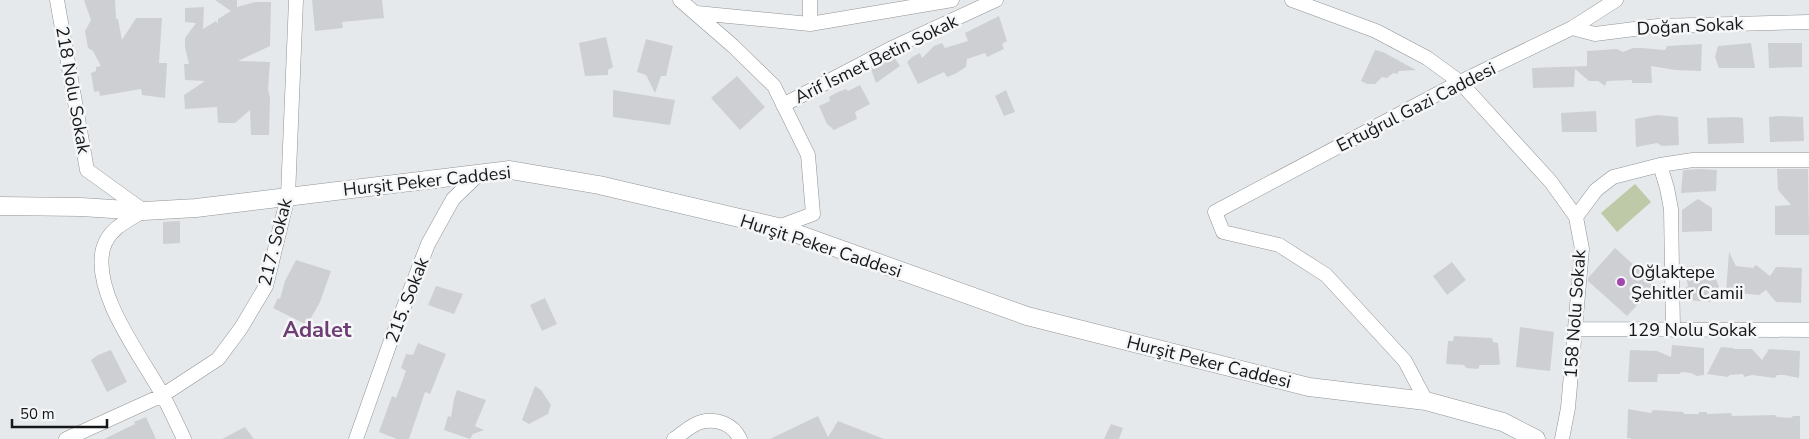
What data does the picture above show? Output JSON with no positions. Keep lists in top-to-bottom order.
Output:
{
  "streets": {
    "street": [
      "Doğan Sokak",
      "Arif İsmet Betin Sokak",
      "218 Nolu Sokak",
      "Ertuğrul Gazi Caddesi",
      "Hurşit Peker Caddesi",
      "217. Sokak",
      "215. Sokak",
      "158 Nolu Sokak",
      "129 Nolu Sokak"
    ]
  },
  "crossings": [
    ["Doğan Sokak", "Ertuğrul Gazi Caddesi"],
    ["218 Nolu Sokak", "Hurşit Peker Caddesi"],
    ["Ertuğrul Gazi Caddesi", "Hurşit Peker Caddesi"],
    ["Ertuğrul Gazi Caddesi", "158 Nolu Sokak"],
    ["Hurşit Peker Caddesi", "217. Sokak"],
    ["Hurşit Peker Caddesi", "215. Sokak"],
    ["158 Nolu Sokak", "129 Nolu Sokak"]
  ],
  "districts": ["Adalet"],
  "places": ["Oğlaktepe Şehitler Camii"],
  "scale_bar": "50 m"
}
